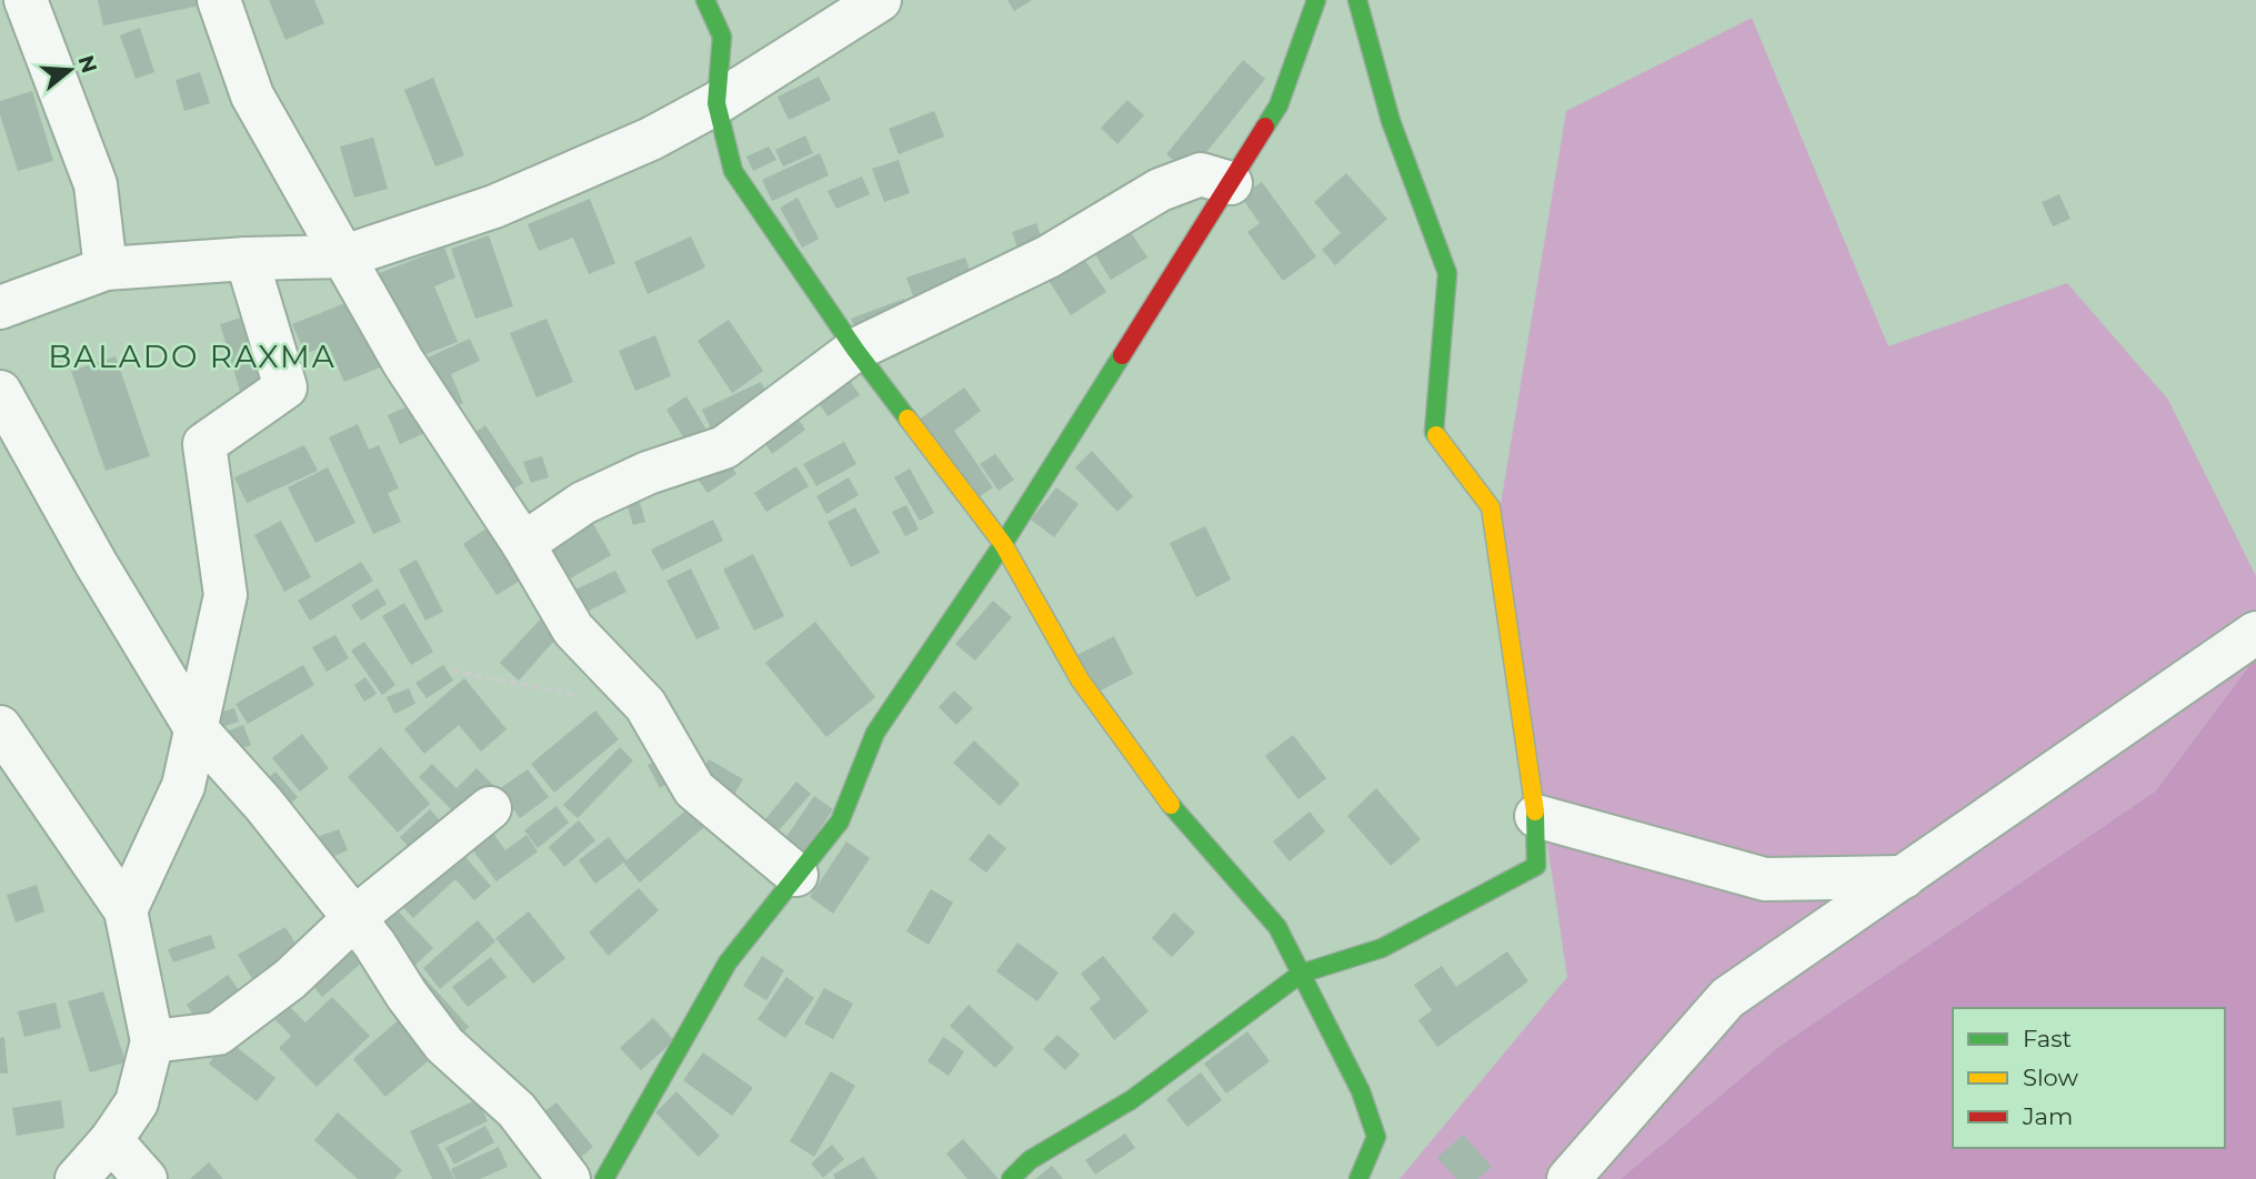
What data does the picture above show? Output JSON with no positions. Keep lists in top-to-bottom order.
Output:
{
  "districts": ["BALADO RAXMA"],
  "legend": ["Fast", "Slow", "Jam"],
  "north": "right"
}
